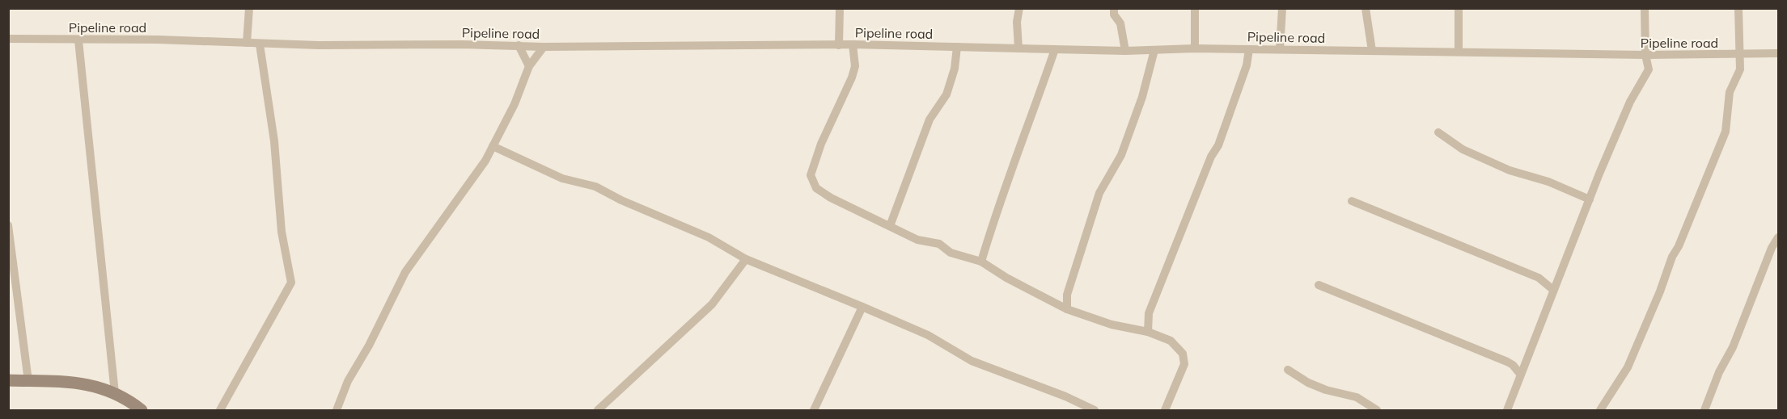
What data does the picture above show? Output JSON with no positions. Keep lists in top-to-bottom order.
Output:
{
  "streets": {
    "street": ["Pipeline road"]
  }
}
